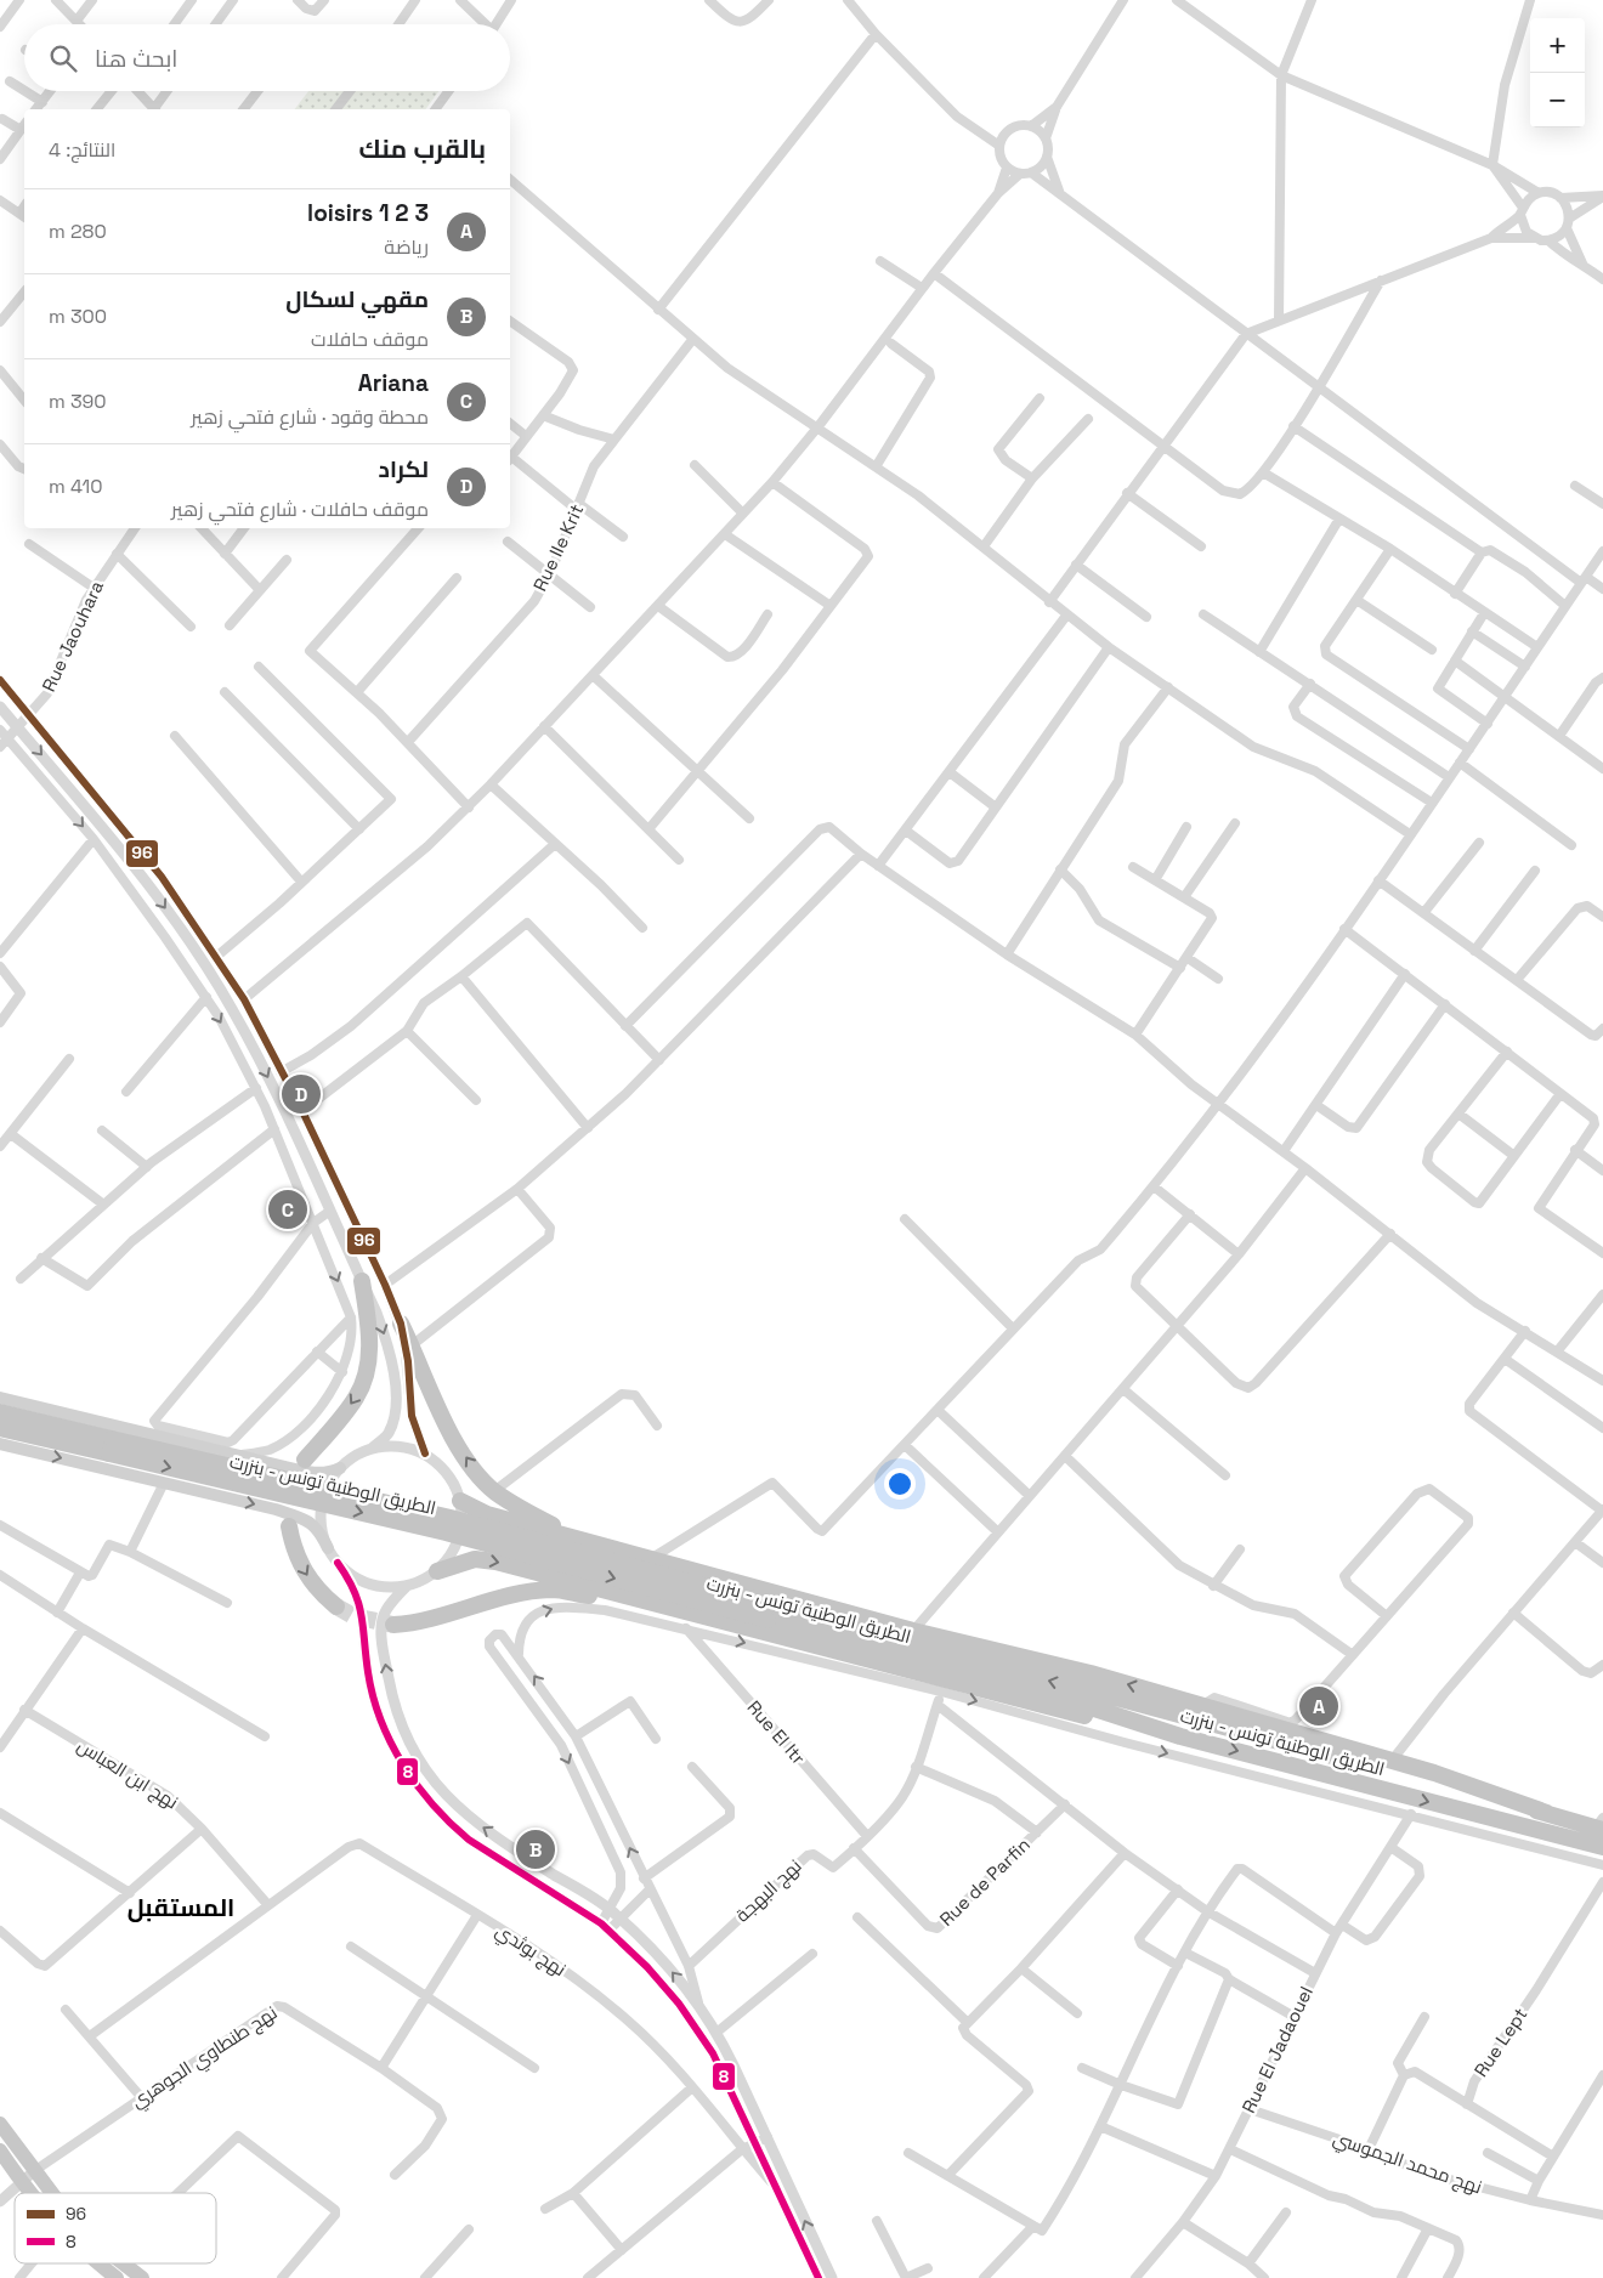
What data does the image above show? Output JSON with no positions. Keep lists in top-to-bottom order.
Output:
{
  "streets": {
    "highway": ["الطريق الوطنية تونس - بنزرت"],
    "street": [
      "Rue Ile Krit",
      "Rue Jaouhara",
      "Rue El Itr",
      "نهج ابن العباس",
      "Rue de Parfin",
      "نهج البهجة",
      "نهج بوثدي",
      "Rue Lept",
      "Rue El Jadaouel",
      "نهج طنطاوي الجوهري",
      "نهج محمد الجموسي"
    ]
  },
  "crossings": [
    ["نهج ابن العباس", "نهج بوثدي"],
    ["Rue de Parfin", "نهج البهجة"],
    ["Rue El Jadaouel", "نهج محمد الجموسي"]
  ],
  "districts": ["المستقبل"],
  "lines": ["transit line 96", "transit line 8"],
  "legend": ["96", "8"],
  "page": {
    "map_buttons": ["+", "−"],
    "search": "ابحث هنا",
    "heading": ["بالقرب منك", "النتائج: 4"],
    "list": [
      {
        "mark": "A",
        "name": "loisirs 1 2 3",
        "note": "رياضة",
        "value": "280 m"
      },
      {
        "mark": "B",
        "name": "مقهي لسكال",
        "note": "موقف حافلات",
        "value": "300 m"
      },
      {
        "mark": "C",
        "name": "Ariana",
        "note": "محطة وقود · شارع فتحي زهير",
        "value": "390 m"
      },
      {
        "mark": "D",
        "name": "لكراد",
        "note": "موقف حافلات · شارع فتحي زهير",
        "value": "410 m"
      }
    ],
    "pins": [
      "D",
      "C",
      "A",
      "B"
    ]
  }
}
